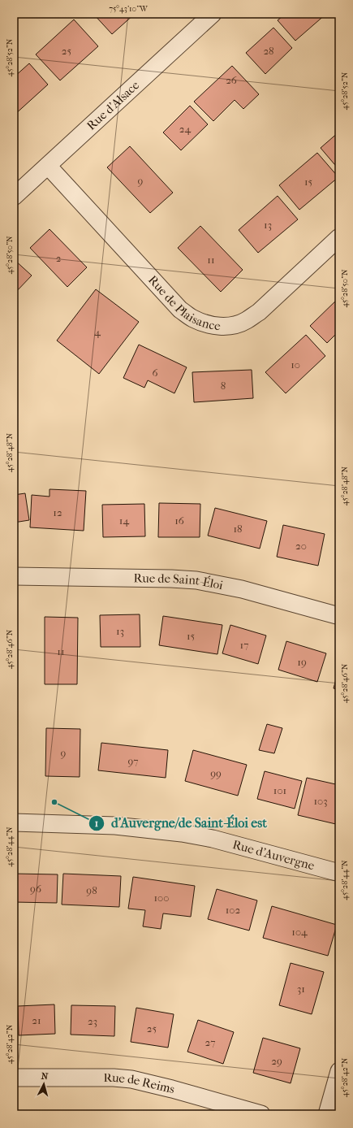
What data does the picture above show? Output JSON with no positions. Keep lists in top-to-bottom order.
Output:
{
  "streets": {
    "street": [
      "Rue d'Alsace",
      "Rue de Plaisance",
      "Rue de Saint-Éloi",
      "Rue d'Auvergne",
      "Rue de Reims"
    ]
  },
  "crossings": [
    ["Rue d'Alsace", "Rue de Plaisance"]
  ],
  "places": ["d'Auvergne/de Saint-Éloi est"],
  "house_numbers": [
    "25",
    "28",
    "26",
    "24",
    "9",
    "15",
    "13",
    "2",
    "11",
    "4",
    "10",
    "6",
    "8",
    "12",
    "14",
    "16",
    "18",
    "20",
    "13",
    "15",
    "17",
    "11",
    "19",
    "9",
    "97",
    "99",
    "101",
    "103",
    "96",
    "98",
    "100",
    "102",
    "104",
    "31",
    "21",
    "23",
    "25",
    "27",
    "29"
  ],
  "north": "top",
  "coordinates": [
    "75°43'10\"W",
    "45°28'52\"N",
    "45°28'50\"N",
    "45°28'48\"N",
    "45°28'46\"N",
    "45°28'44\"N",
    "45°28'42\"N"
  ]
}
